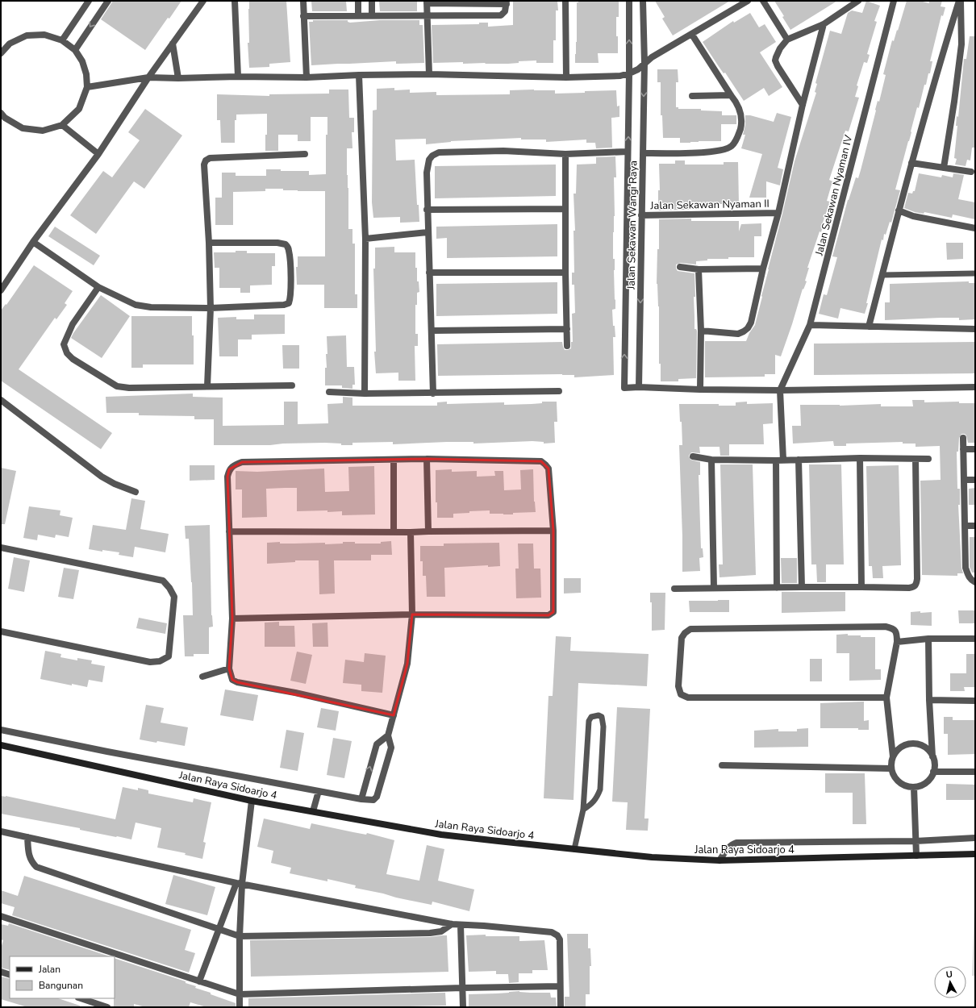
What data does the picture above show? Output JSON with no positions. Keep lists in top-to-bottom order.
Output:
{
  "streets": {
    "street": [
      "Jalan Sekawan Nyaman IV",
      "Jalan Sekawan Nyaman II",
      "Jalan Sekawan Wangi Raya",
      "Jalan Raya Sidoarjo 4"
    ]
  },
  "crossings": [
    ["Jalan Sekawan Nyaman II", "Jalan Sekawan Wangi Raya"]
  ],
  "legend": ["Jalan", "Bangunan"],
  "north": "top"
}
